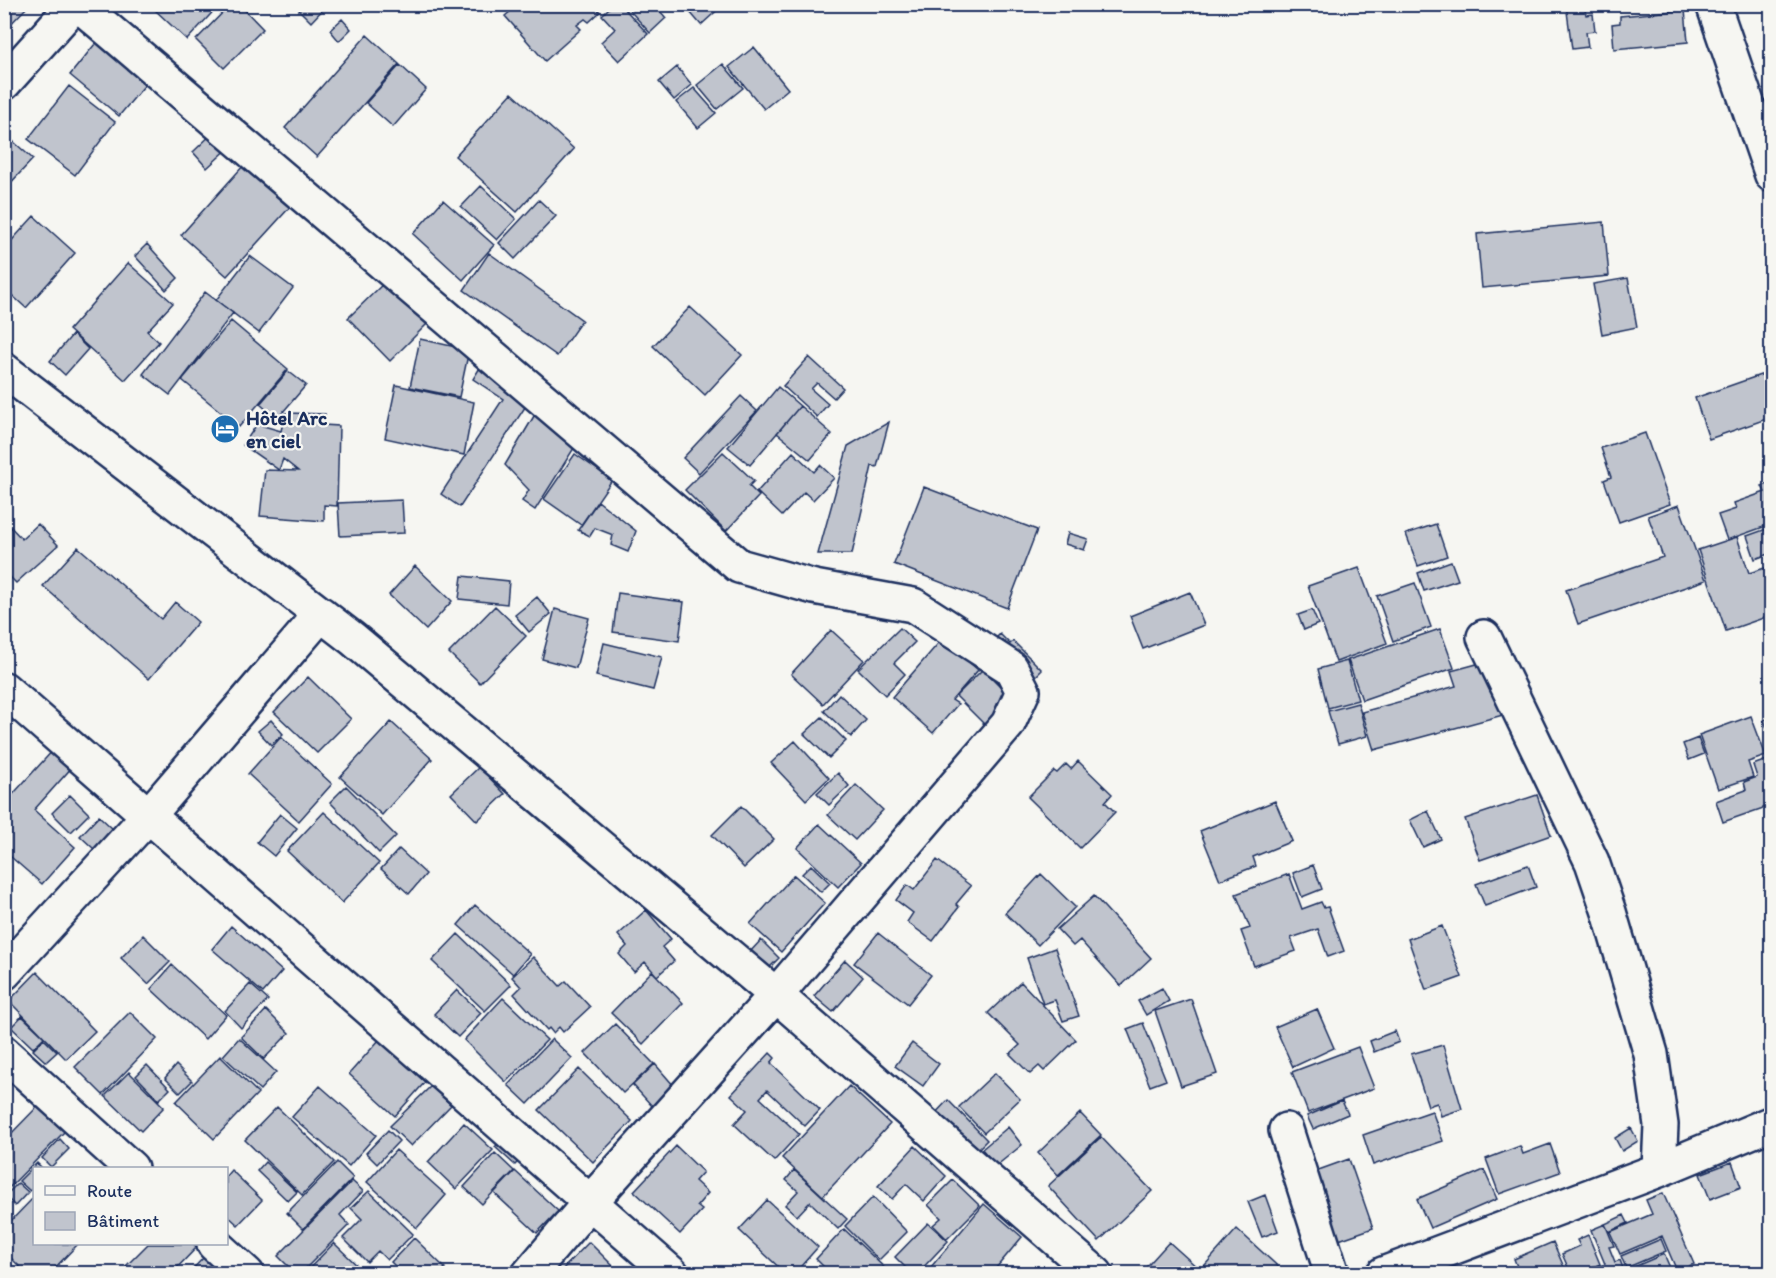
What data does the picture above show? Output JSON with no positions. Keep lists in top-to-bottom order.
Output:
{
  "places": {
    "hotel": ["Hôtel Arc en ciel"]
  },
  "legend": ["Route", "Bâtiment"]
}
